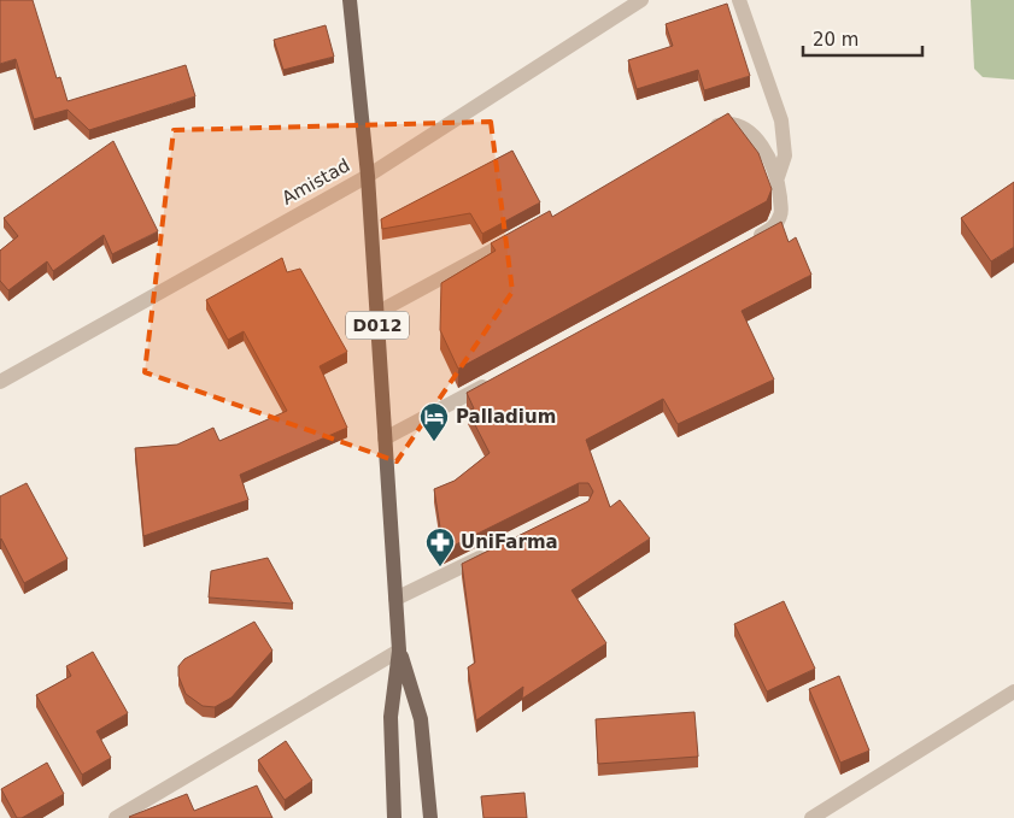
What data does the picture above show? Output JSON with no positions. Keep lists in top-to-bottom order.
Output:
{
  "streets": {
    "main road": ["D012"],
    "street": ["Amistad"]
  },
  "crossings": [
    ["Amistad", "D012"]
  ],
  "places": {
    "hotel": ["Palladium"],
    "pharmacy": ["UniFarma"]
  },
  "scale_bar": "20 m"
}
